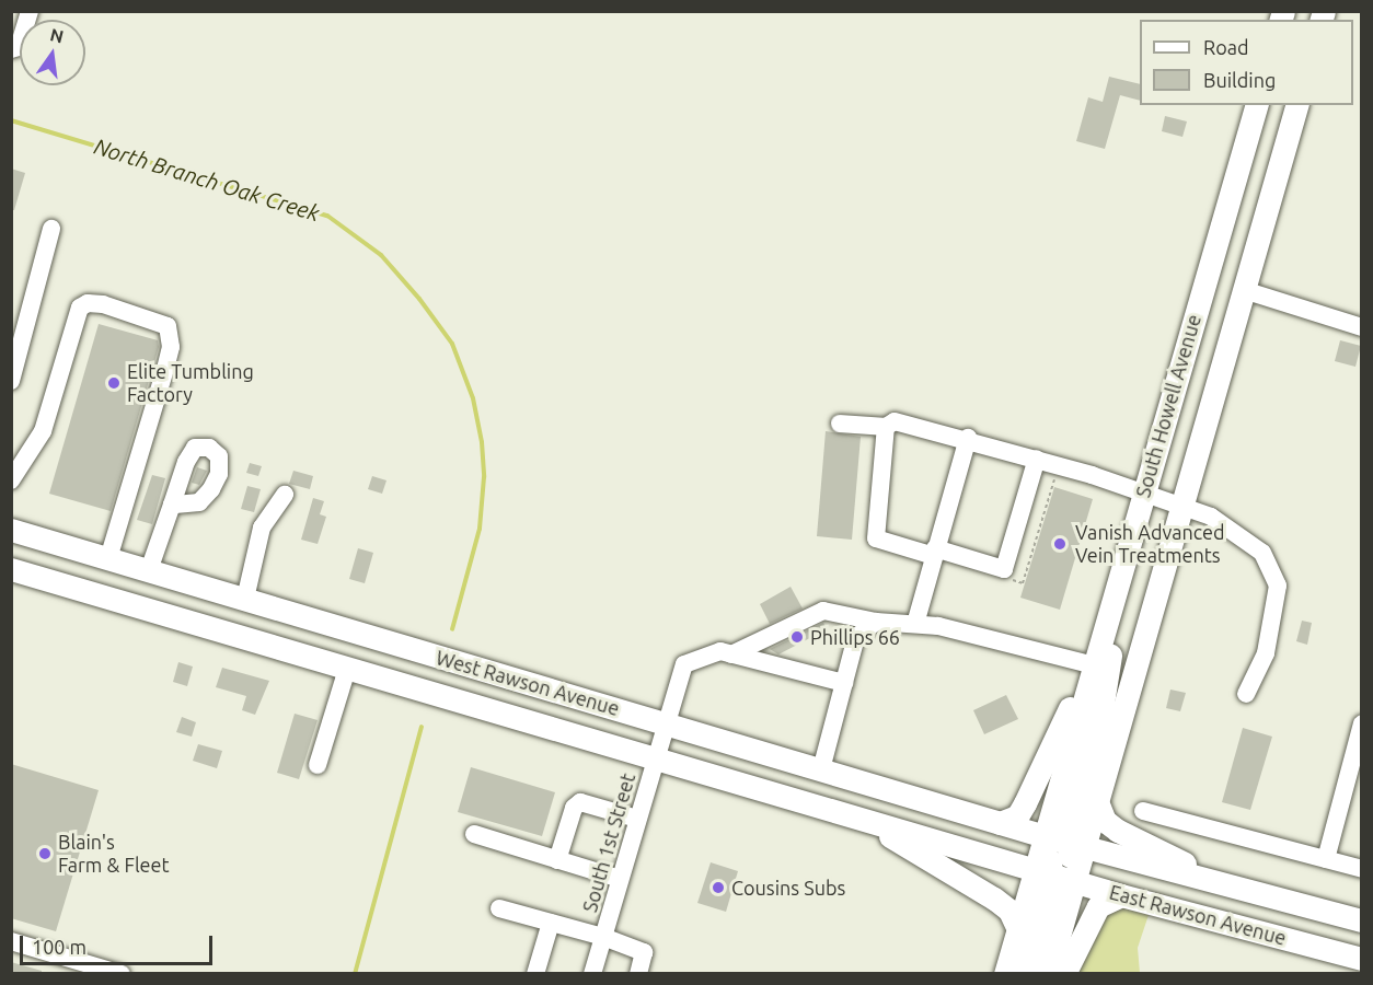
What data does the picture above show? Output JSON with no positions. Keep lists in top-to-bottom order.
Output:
{
  "streets": {
    "main road": ["South Howell Avenue", "West Rawson Avenue", "East Rawson Avenue"],
    "street": ["South 1st Street"]
  },
  "crossings": [
    ["South Howell Avenue", "East Rawson Avenue"],
    ["West Rawson Avenue", "South 1st Street"],
    ["West Rawson Avenue", "East Rawson Avenue"]
  ],
  "water": ["North Branch Oak Creek"],
  "places": [
    "Elite Tumbling Factory",
    "Vanish Advanced Vein Treatments",
    "Phillips 66",
    "Blain's Farm & Fleet",
    "Cousins Subs"
  ],
  "legend": ["Road", "Building"],
  "scale_bar": "100 m",
  "north": "top"
}
